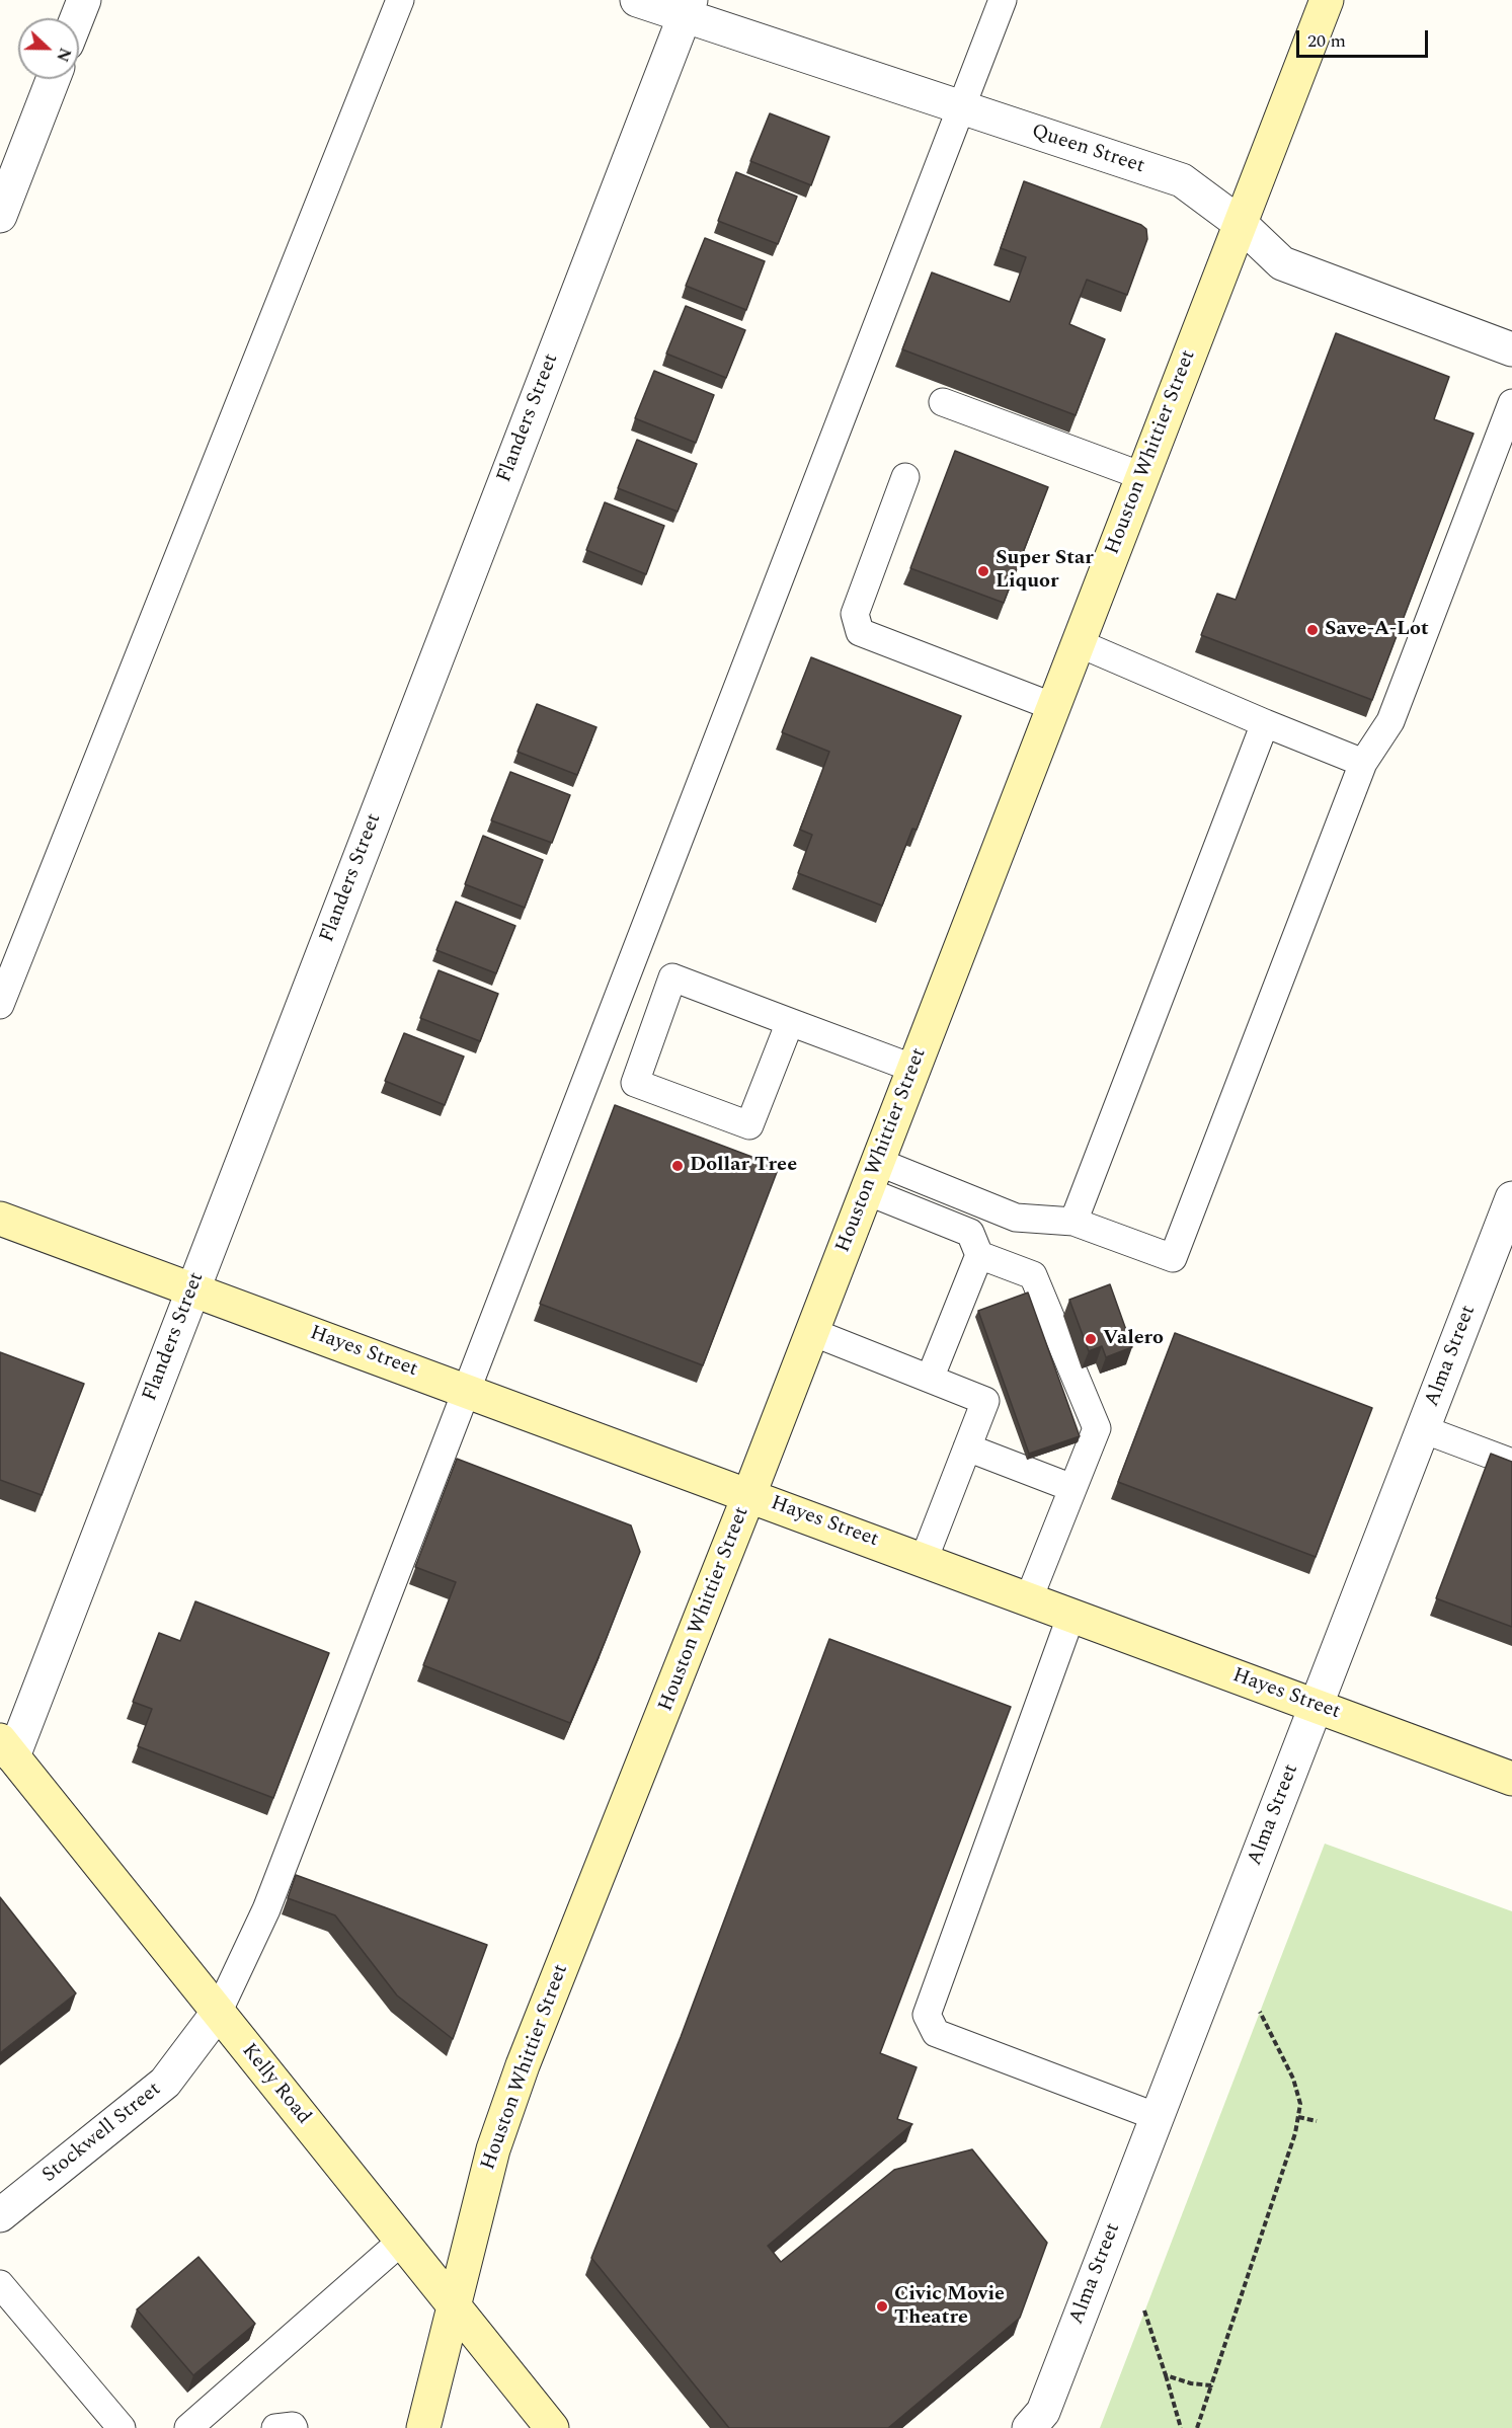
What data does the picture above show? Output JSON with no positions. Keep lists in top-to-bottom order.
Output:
{
  "streets": {
    "street": [
      "Queen Street",
      "Flanders Street",
      "Houston Whittier Street",
      "Hayes Street",
      "Alma Street",
      "Kelly Road",
      "Stockwell Street"
    ]
  },
  "crossings": [
    ["Queen Street", "Flanders Street"],
    ["Queen Street", "Houston Whittier Street"],
    ["Flanders Street", "Hayes Street"],
    ["Flanders Street", "Kelly Road"],
    ["Houston Whittier Street", "Hayes Street"],
    ["Houston Whittier Street", "Kelly Road"],
    ["Hayes Street", "Alma Street"],
    ["Kelly Road", "Stockwell Street"]
  ],
  "places": [
    "Super Star Liquor",
    "Save-A-Lot",
    "Dollar Tree",
    "Valero",
    "Civic Movie Theatre"
  ],
  "scale_bar": "20 m",
  "north": "right"
}
